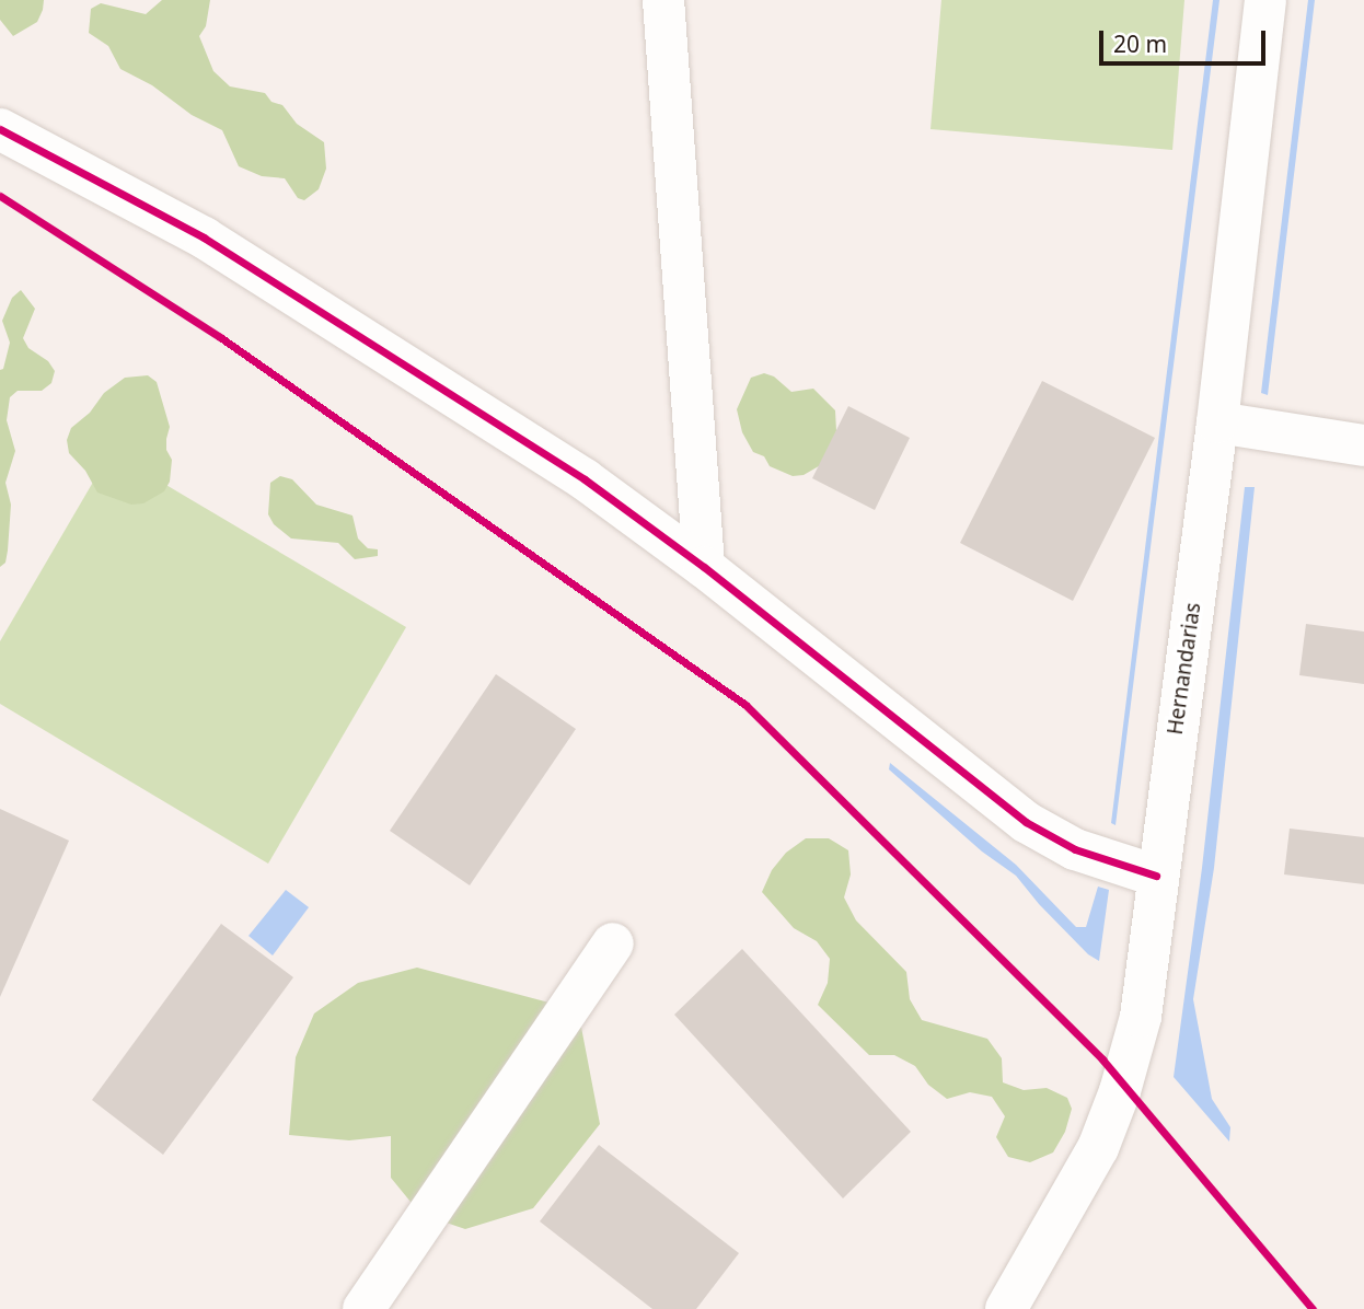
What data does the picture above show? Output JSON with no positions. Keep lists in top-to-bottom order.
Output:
{
  "streets": {
    "street": ["Hernandarias"]
  },
  "scale_bar": "20 m"
}
